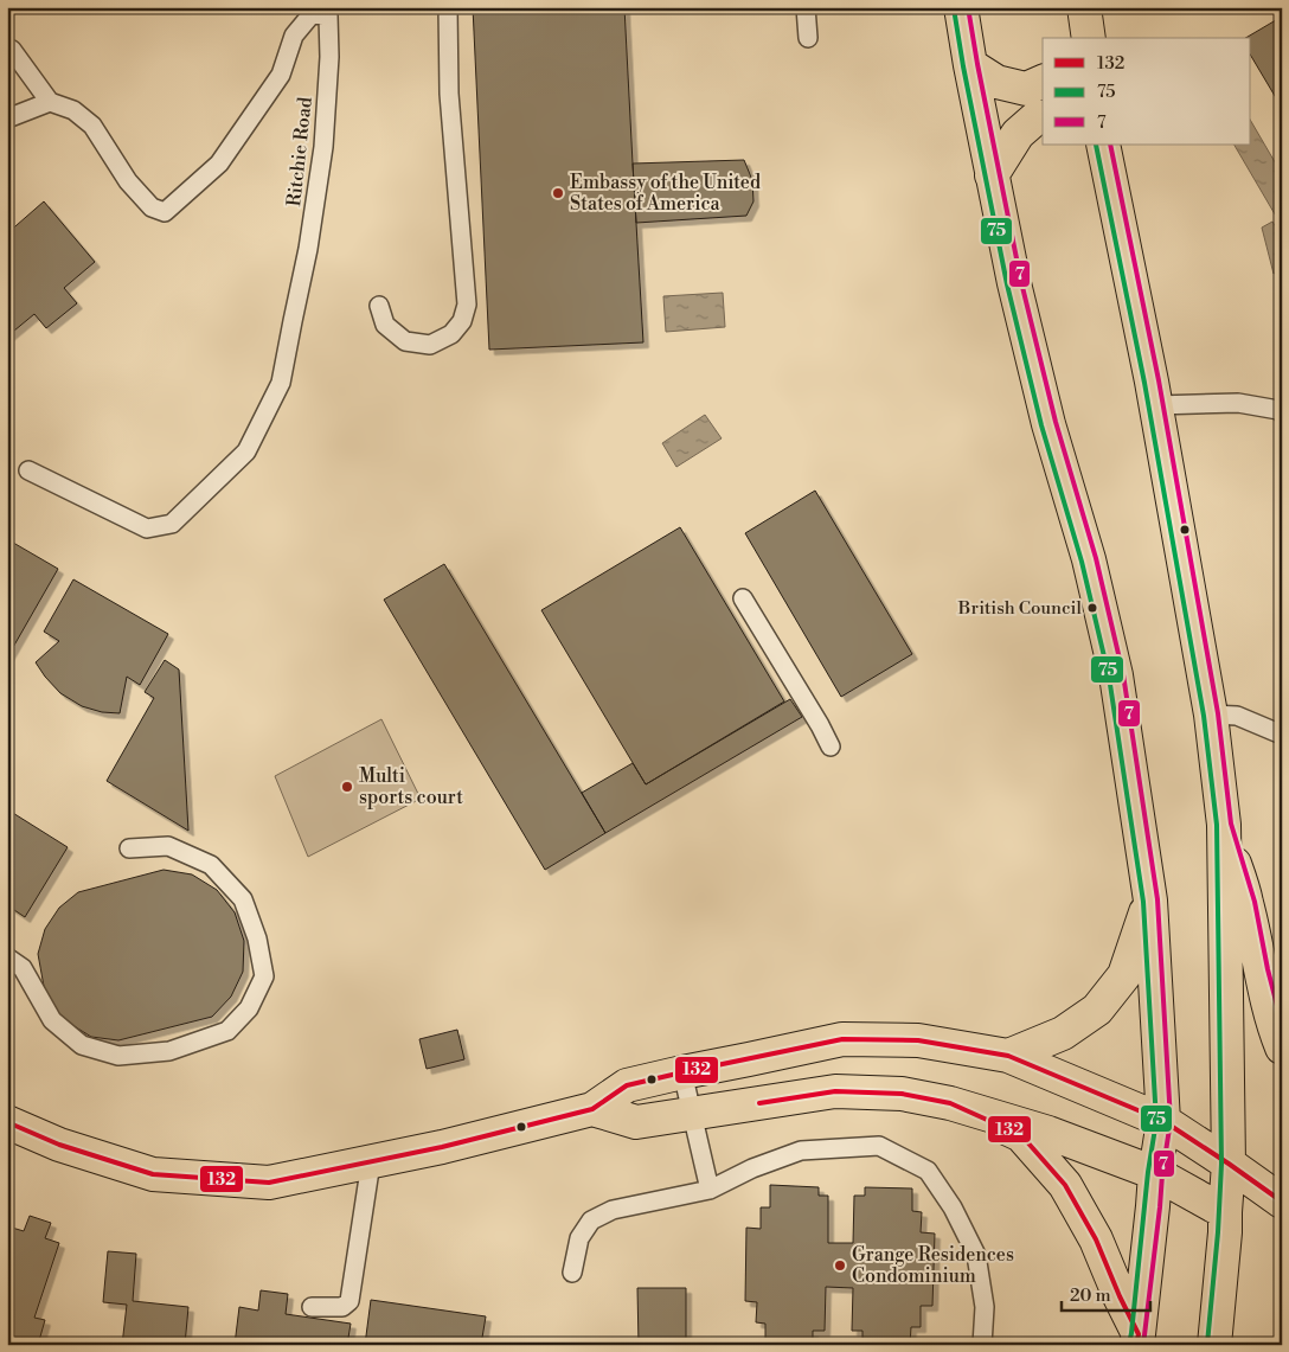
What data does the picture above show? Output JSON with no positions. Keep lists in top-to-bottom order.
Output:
{
  "streets": {
    "lane": ["Ritchie Road"]
  },
  "places": [
    "Embassy of the United States of America",
    "British Council",
    "Multi sports court",
    "Grange Residences Condominium"
  ],
  "lines": ["transit line 7", "transit line 75", "transit line 132"],
  "legend": ["132", "75", "7"],
  "scale_bar": "20 m"
}
